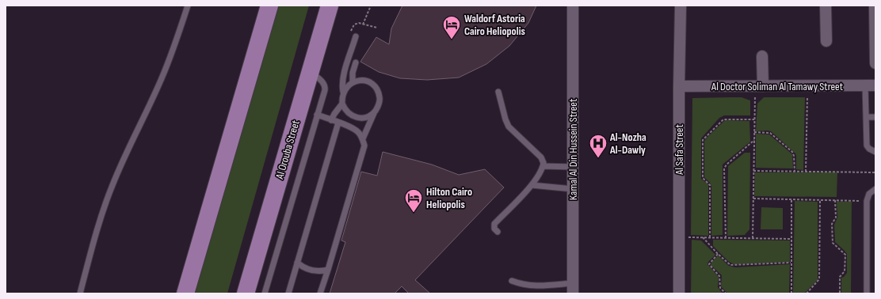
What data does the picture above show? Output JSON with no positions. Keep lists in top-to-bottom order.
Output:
{
  "streets": {
    "highway": ["Al Orouba Street"],
    "street": ["Al Doctor Soliman Al Tamawy Street", "Kamal Al Din Hussein Street", "Al Safa Street"]
  },
  "crossings": [
    ["Al Doctor Soliman Al Tamawy Street", "Al Safa Street"]
  ],
  "places": {
    "hotel": ["Waldorf Astoria Cairo Heliopolis", "Hilton Cairo Heliopolis"],
    "hospital": ["Al-Nozha Al-Dawly"]
  }
}
